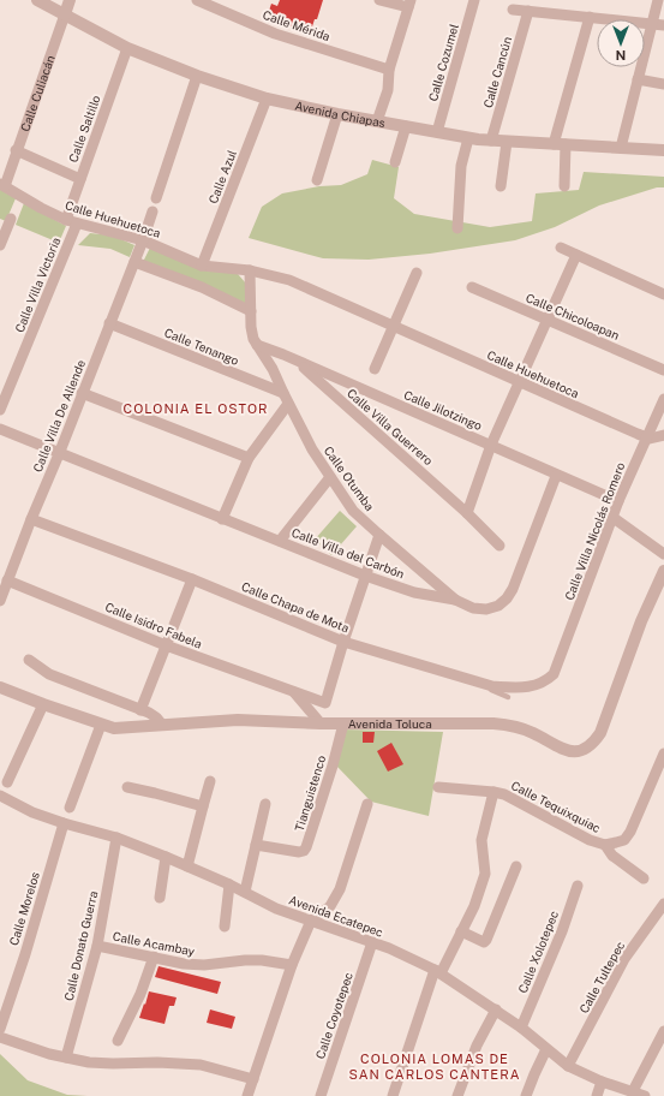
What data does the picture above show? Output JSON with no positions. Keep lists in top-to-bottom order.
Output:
{
  "streets": {
    "street": [
      "Calle Mérida",
      "Calle Cozumel",
      "Calle Cancún",
      "Calle Culiacán",
      "Avenida Chiapas",
      "Calle Saltillo",
      "Calle Azul",
      "Calle Huehuetoca",
      "Calle Villa Victoria",
      "Calle Chicoloapan",
      "Calle Tenango",
      "Calle Jilotzingo",
      "Calle Villa De Allende",
      "Calle Villa Guerrero",
      "Calle Otumba",
      "Calle Villa Nicolás Romero",
      "Calle Villa del Carbón",
      "Calle Chapa de Mota",
      "Calle Isidro Fabela",
      "Avenida Toluca",
      "Tianguistenco",
      "Calle Tequixquiac",
      "Calle Morelos",
      "Avenida Ecatepec",
      "Calle Acambay",
      "Calle Donato Guerra",
      "Calle Xolotepec",
      "Calle Tultepec",
      "Calle Coyotepec"
    ]
  },
  "crossings": [
    ["Calle Cozumel", "Avenida Chiapas"],
    ["Calle Cancún", "Avenida Chiapas"],
    ["Calle Culiacán", "Avenida Chiapas"],
    ["Calle Culiacán", "Calle Huehuetoca"],
    ["Avenida Chiapas", "Calle Saltillo"],
    ["Avenida Chiapas", "Calle Azul"],
    ["Calle Saltillo", "Calle Huehuetoca"],
    ["Calle Saltillo", "Calle Villa Victoria"],
    ["Calle Azul", "Calle Huehuetoca"],
    ["Calle Huehuetoca", "Calle Villa Victoria"],
    ["Calle Huehuetoca", "Calle Villa De Allende"],
    ["Calle Huehuetoca", "Calle Otumba"],
    ["Calle Huehuetoca", "Calle Villa Nicolás Romero"],
    ["Calle Tenango", "Calle Villa De Allende"],
    ["Calle Tenango", "Calle Otumba"],
    ["Calle Jilotzingo", "Calle Villa Guerrero"],
    ["Calle Jilotzingo", "Calle Otumba"],
    ["Calle Jilotzingo", "Calle Villa Nicolás Romero"],
    ["Calle Jilotzingo", "Calle Villa del Carbón"],
    ["Calle Villa De Allende", "Calle Villa del Carbón"],
    ["Calle Villa De Allende", "Calle Chapa de Mota"],
    ["Calle Villa De Allende", "Calle Isidro Fabela"],
    ["Calle Otumba", "Calle Villa del Carbón"],
    ["Calle Villa Nicolás Romero", "Calle Chapa de Mota"],
    ["Calle Chapa de Mota", "Calle Isidro Fabela"],
    ["Calle Isidro Fabela", "Avenida Toluca"],
    ["Avenida Toluca", "Tianguistenco"],
    ["Calle Morelos", "Avenida Ecatepec"],
    ["Avenida Ecatepec", "Calle Donato Guerra"],
    ["Avenida Ecatepec", "Calle Xolotepec"],
    ["Avenida Ecatepec", "Calle Tultepec"],
    ["Avenida Ecatepec", "Calle Coyotepec"],
    ["Calle Acambay", "Calle Donato Guerra"]
  ],
  "districts": ["COLONIA EL OSTOR", "COLONIA LOMAS DE SAN CARLOS CANTERA"],
  "north": "bottom"
}
